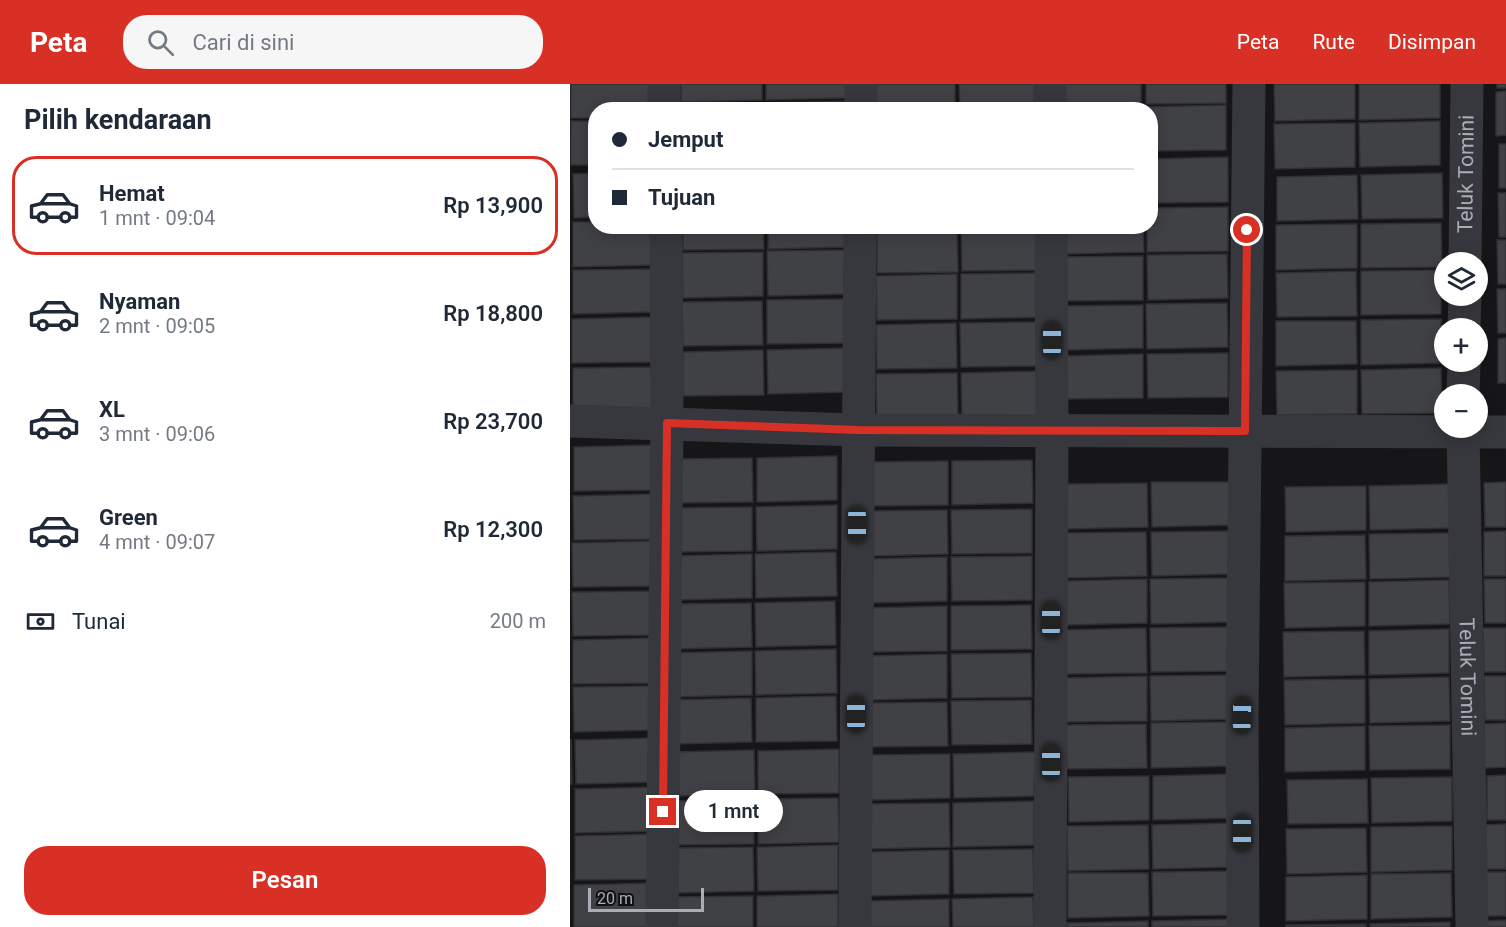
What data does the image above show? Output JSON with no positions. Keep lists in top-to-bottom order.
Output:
{
  "streets": {
    "street": ["Teluk Tomini"]
  },
  "scale_bar": "20 m",
  "page": {
    "header": "Peta",
    "search": "Cari di sini",
    "nav": ["Peta", "Rute", "Disimpan"],
    "heading": "Pilih kendaraan",
    "banner": ["Jemput", "Tujuan"],
    "list": [
      {
        "name": "Hemat",
        "note": "1 mnt · 09:04",
        "value": "Rp 13,900"
      },
      {
        "name": "Nyaman",
        "note": "2 mnt · 09:05",
        "value": "Rp 18,800"
      },
      {
        "name": "XL",
        "note": "3 mnt · 09:06",
        "value": "Rp 23,700"
      },
      {
        "name": "Green",
        "note": "4 mnt · 09:07",
        "value": "Rp 12,300"
      }
    ],
    "map_buttons": ["+", "−"],
    "pay": ["Tunai", "200 m"],
    "bubble": "1 mnt",
    "buttons": "Pesan",
    "scale": "20 m"
  }
}
